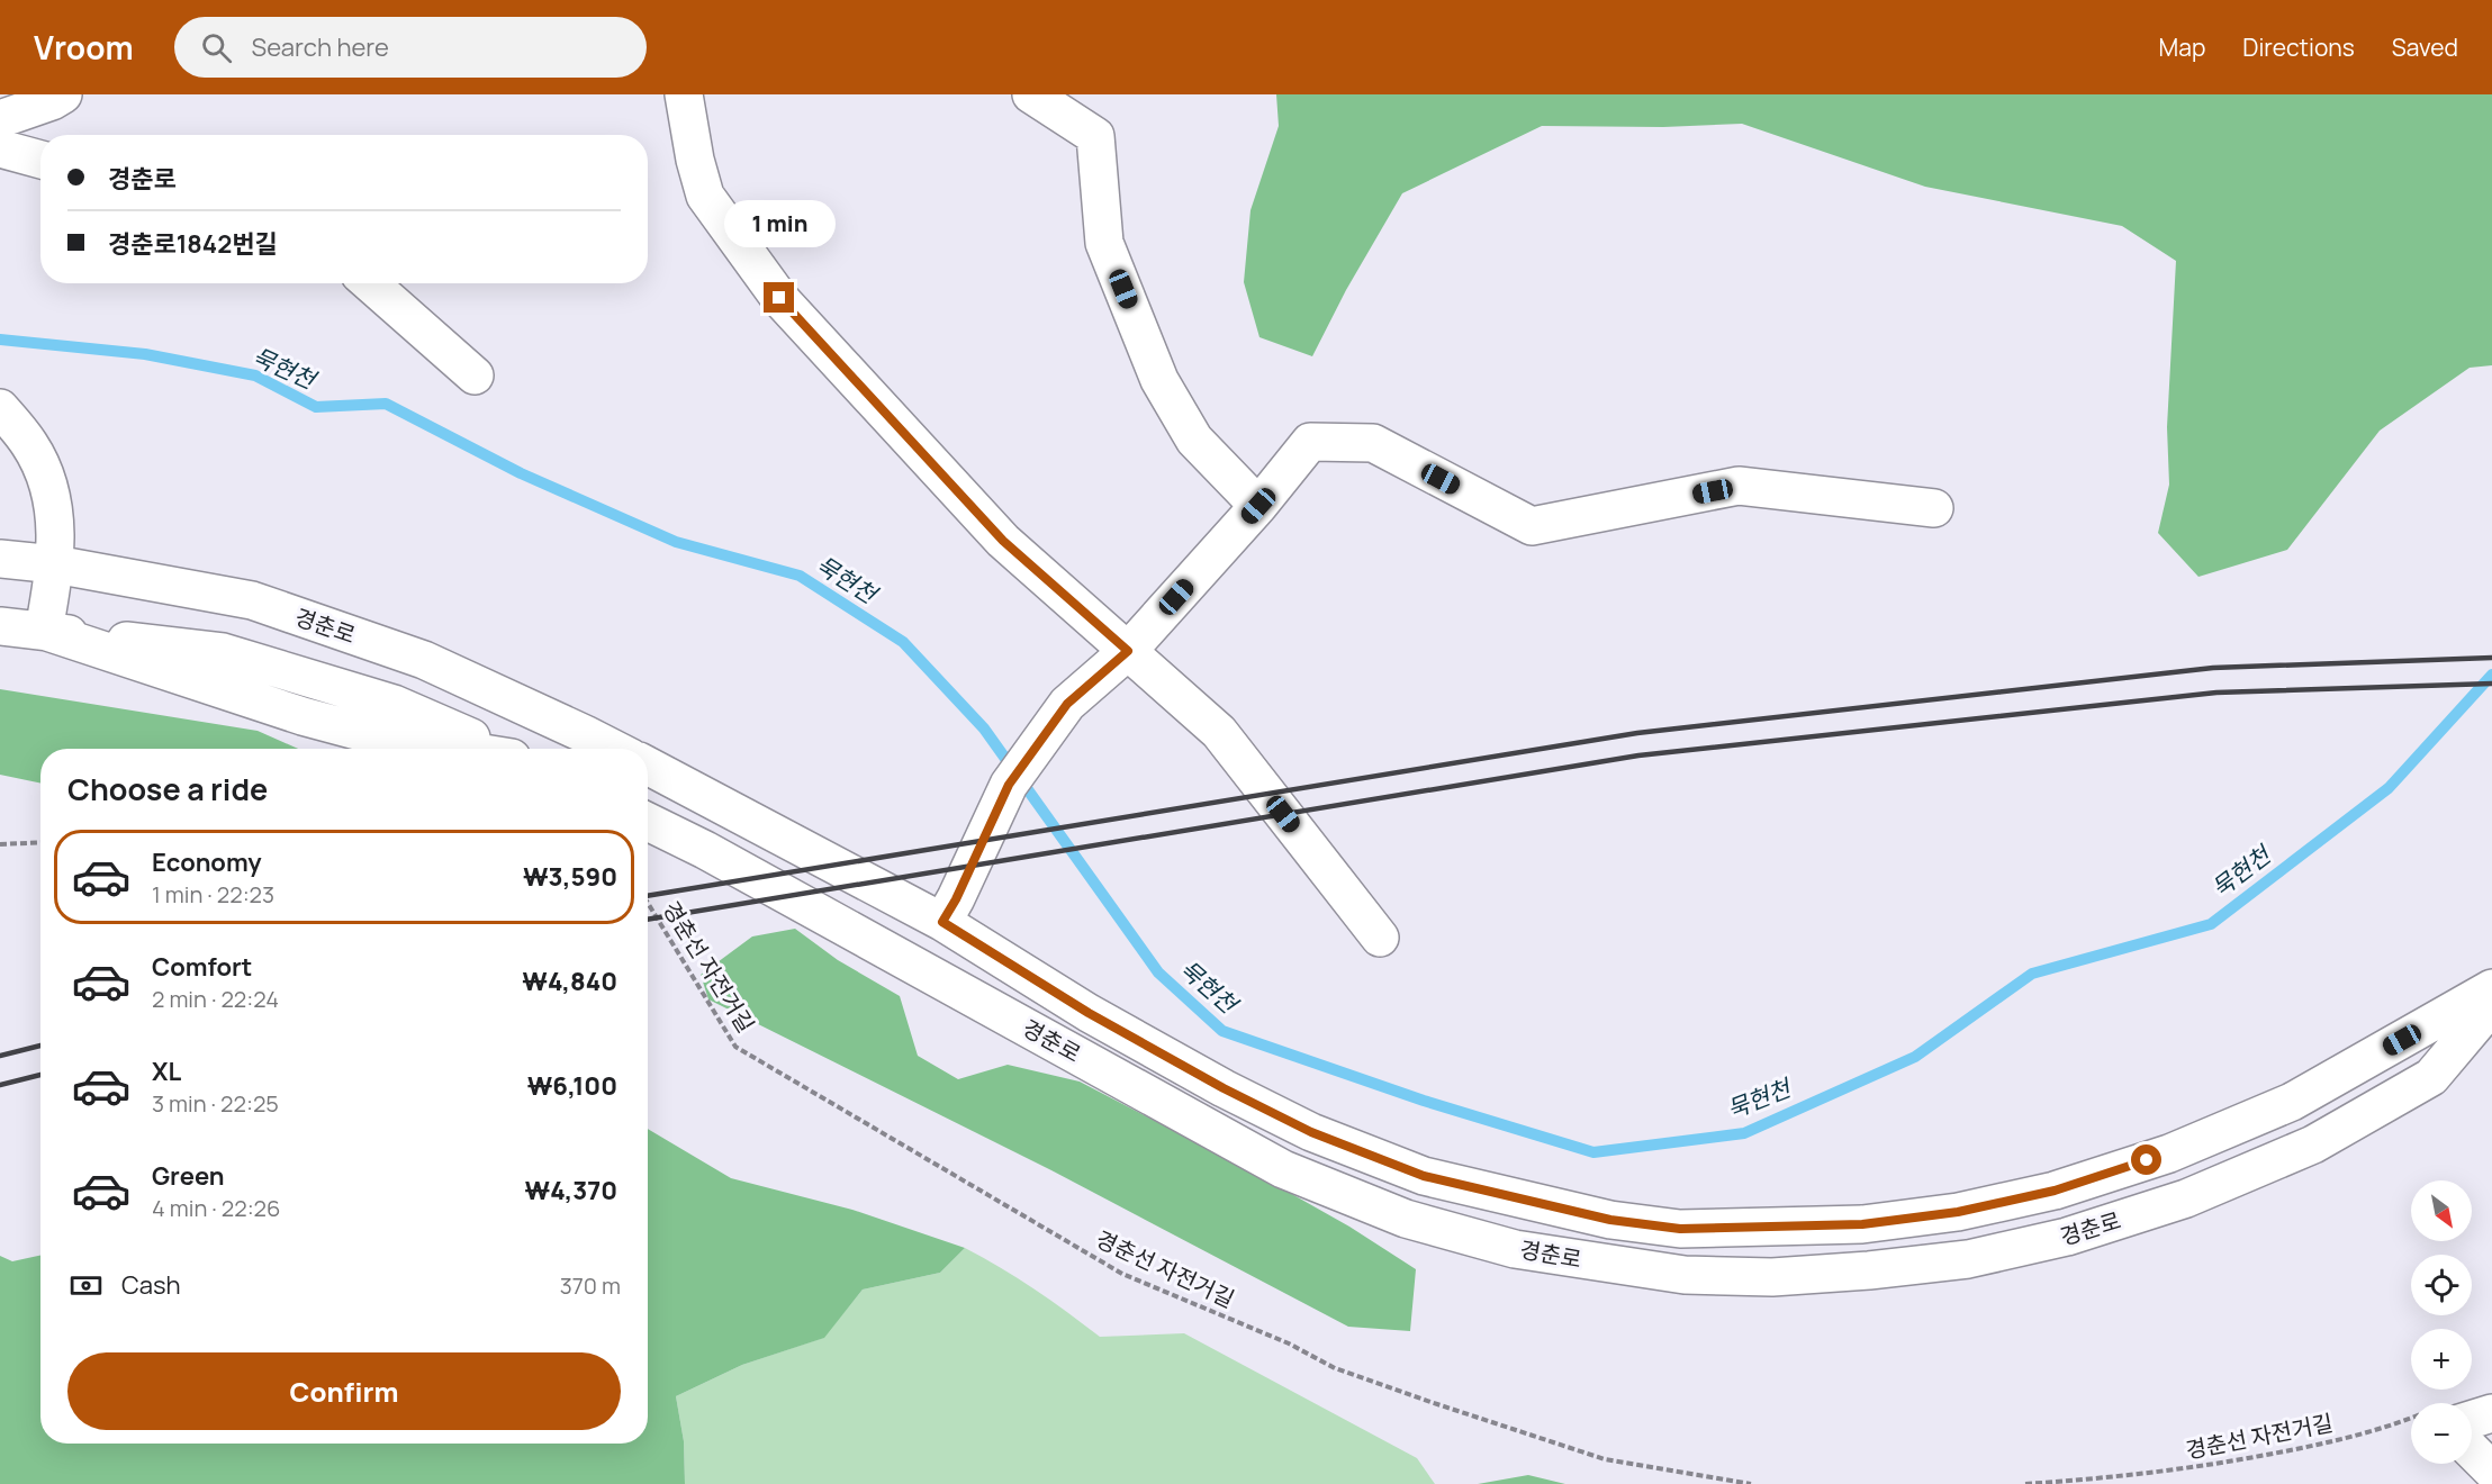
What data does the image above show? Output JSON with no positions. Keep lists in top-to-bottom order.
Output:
{
  "streets": {
    "street": ["경춘로"],
    "path": ["경춘선 자전거길"]
  },
  "water": ["묵현천"],
  "north": "bottom right",
  "page": {
    "header": "Vroom",
    "search": "Search here",
    "nav": ["Map", "Directions", "Saved"],
    "banner": ["경춘로", "경춘로1842번길"],
    "bubble": "1 min",
    "heading": "Choose a ride",
    "list": [
      {
        "name": "Economy",
        "note": "1 min · 22:23",
        "value": "₩3,590"
      },
      {
        "name": "Comfort",
        "note": "2 min · 22:24",
        "value": "₩4,840"
      },
      {
        "name": "XL",
        "note": "3 min · 22:25",
        "value": "₩6,100"
      },
      {
        "name": "Green",
        "note": "4 min · 22:26",
        "value": "₩4,370"
      }
    ],
    "map_buttons": ["+", "−"],
    "pay": ["Cash", "370 m"],
    "buttons": "Confirm"
  }
}
